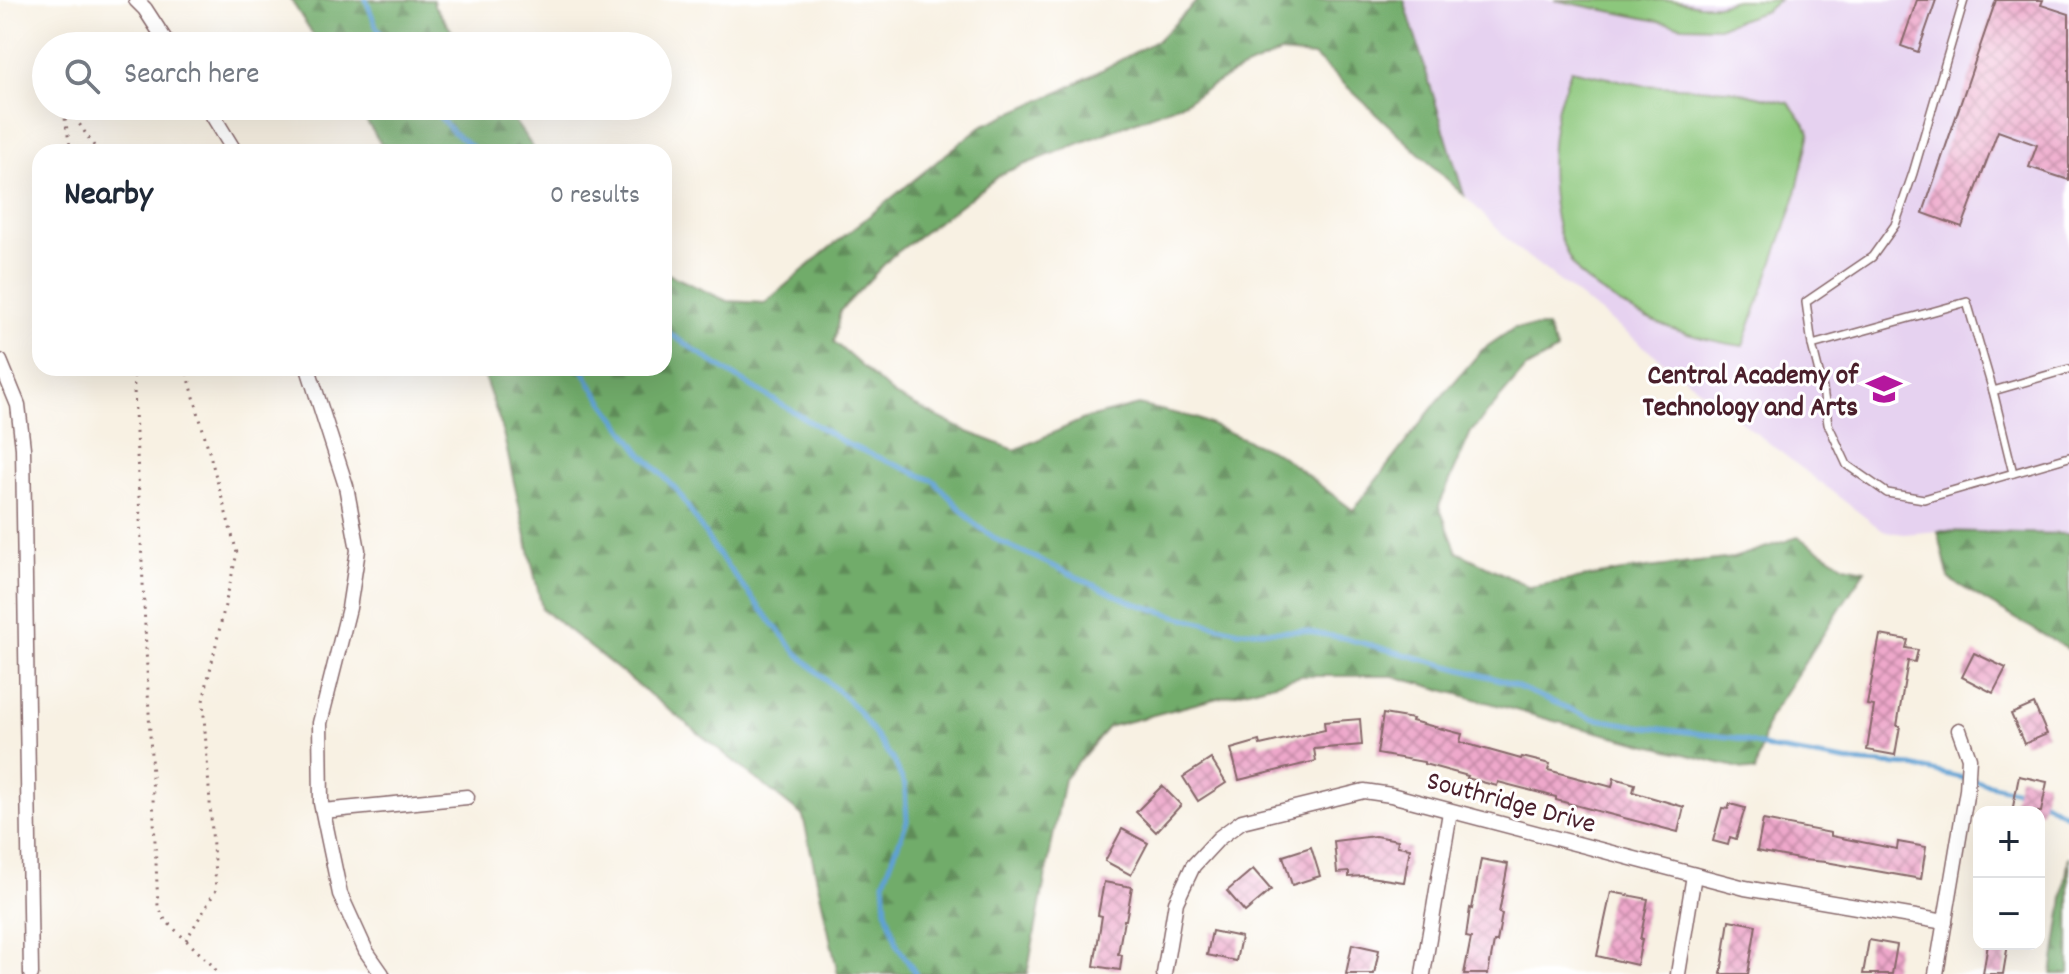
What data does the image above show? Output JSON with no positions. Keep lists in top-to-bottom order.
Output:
{
  "streets": {
    "street": ["Southridge Drive"]
  },
  "places": {
    "school or university": ["Central Academy of Technology and Arts"]
  },
  "page": {
    "search": "Search here",
    "heading": ["Nearby", "0 results"],
    "map_buttons": ["+", "−"]
  }
}
